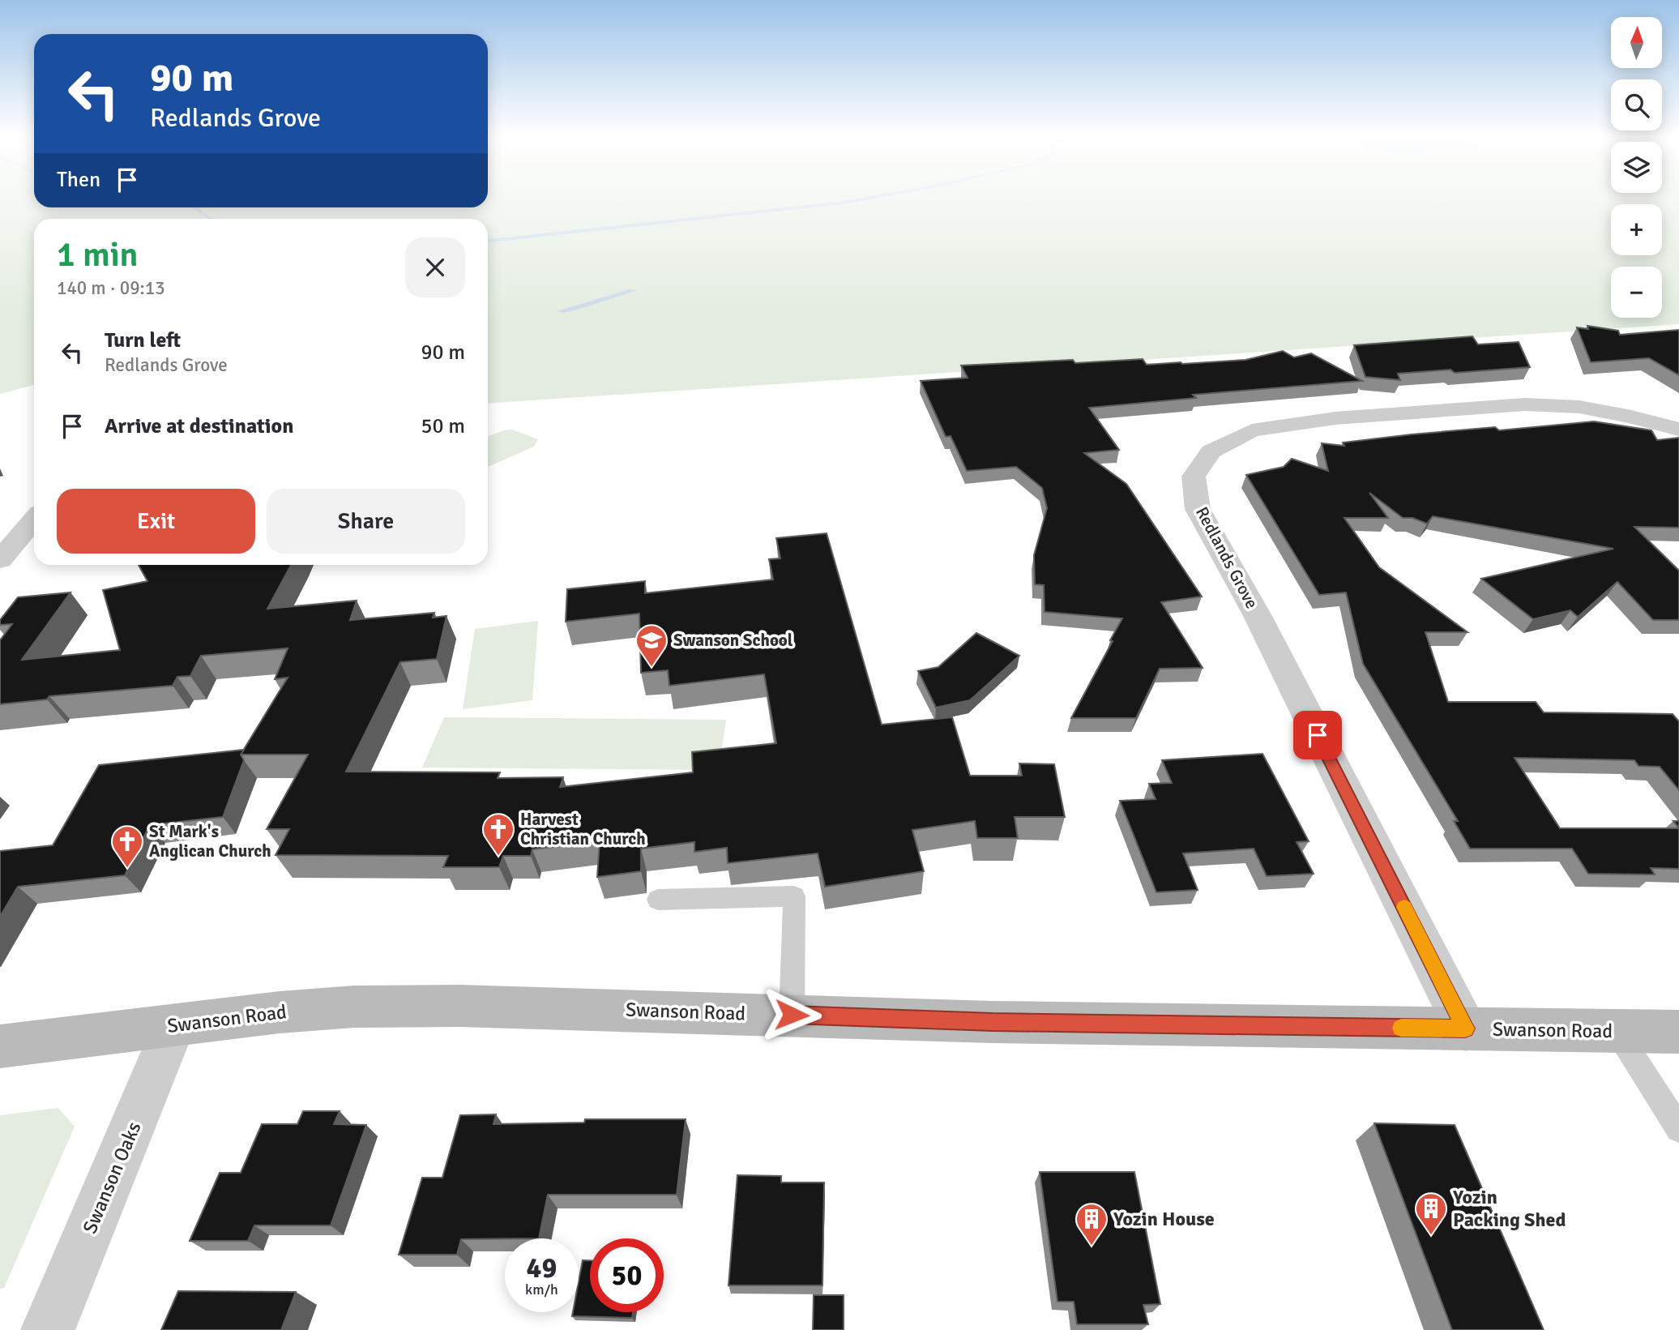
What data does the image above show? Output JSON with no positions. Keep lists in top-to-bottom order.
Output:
{
  "streets": {
    "main road": ["Swanson Road"],
    "street": ["Redlands Grove", "Swanson Oaks"]
  },
  "crossings": [
    ["Redlands Grove", "Swanson Road"],
    ["Swanson Road", "Swanson Oaks"]
  ],
  "places": {
    "school or university": ["Swanson School"],
    "church": ["Harvest Christian Church", "St Mark's Anglican Church"],
    "building": ["Yozin Packing Shed", "Yozin House"]
  },
  "north": "top",
  "page": {
    "map_buttons": ["+", "−"],
    "turn": ["90 m", "Redlands Grove"],
    "then": "Then",
    "heading": ["1 min", "140 m · 09:13"],
    "list": [
      {
        "name": "Turn left",
        "note": "Redlands Grove",
        "value": "90 m"
      },
      {
        "name": "Arrive at destination",
        "value": "50 m"
      }
    ],
    "buttons": ["Exit", "Share"],
    "speed": "49 km/h",
    "limit": "50"
  }
}
